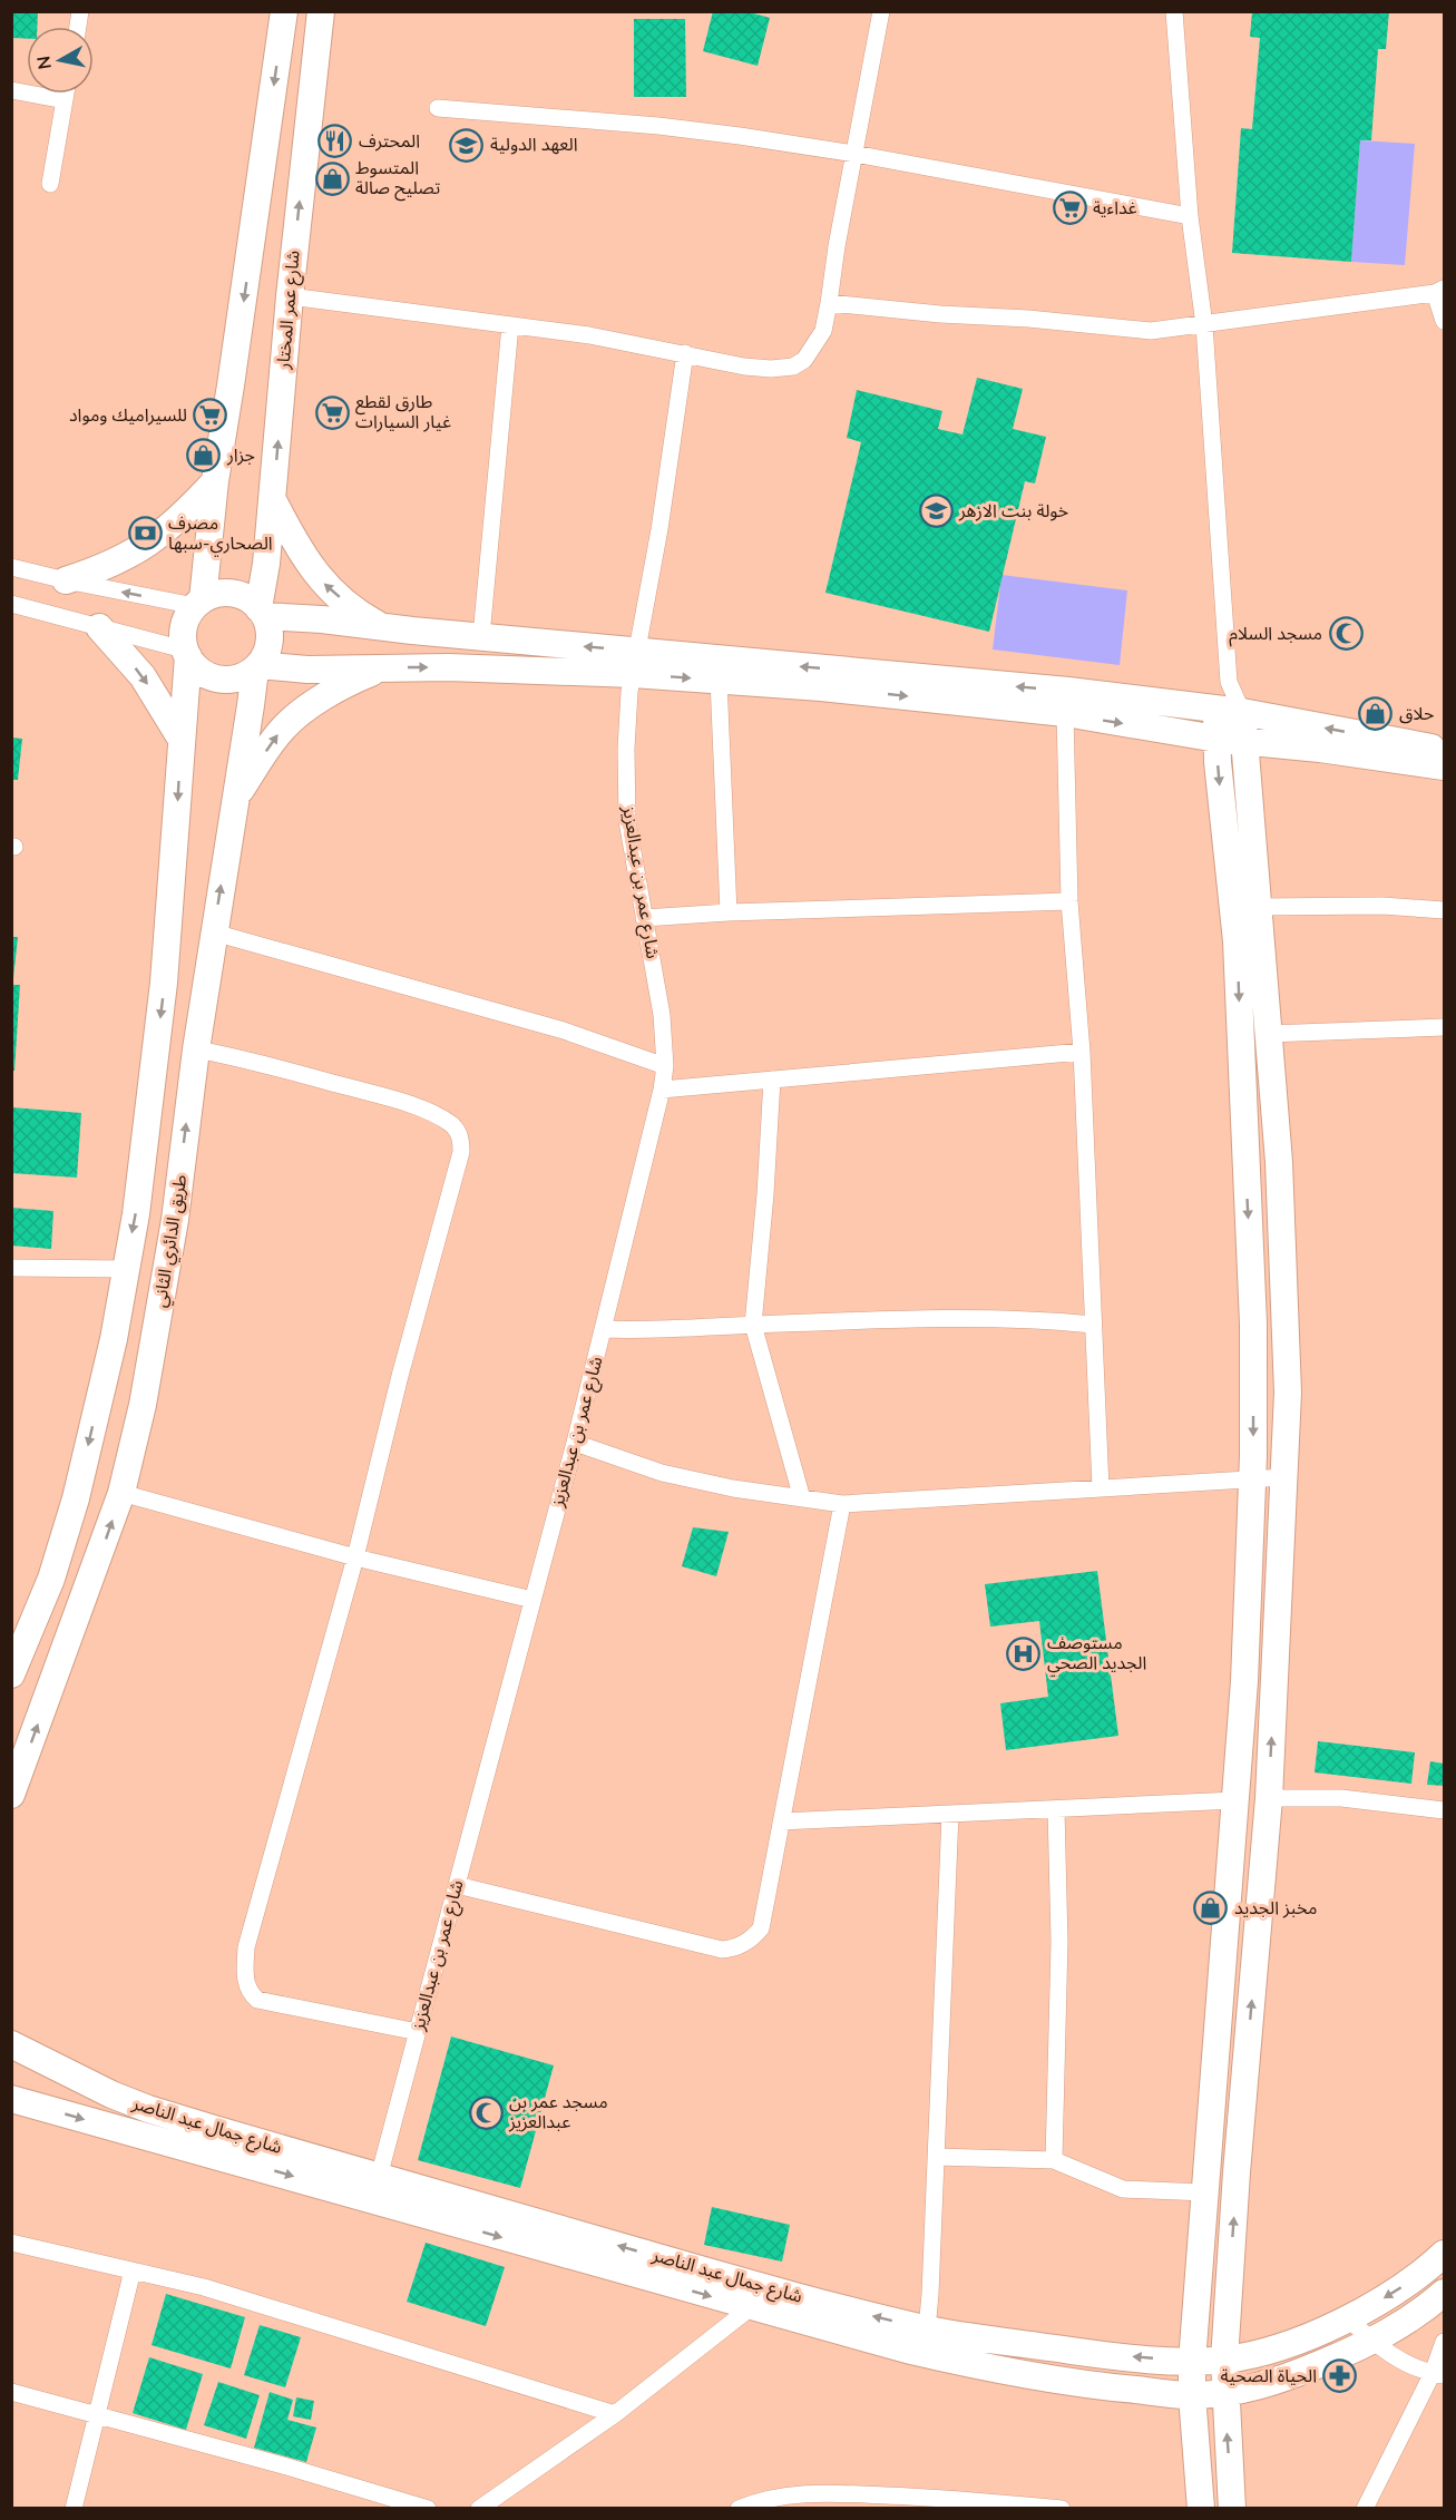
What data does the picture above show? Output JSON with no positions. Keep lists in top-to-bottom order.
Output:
{
  "streets": {
    "main road": ["شارع عمر المختار", "طريق الدائري الثاني", "شارع جمال عبد الناصر"],
    "street": ["شارع عمر بن عبدالعزيز"]
  },
  "crossings": [
    ["شارع عمر المختار", "طريق الدائري الثاني"],
    ["شارع عمر بن عبدالعزيز", "شارع جمال عبد الناصر"]
  ],
  "places": {
    "restaurant": ["المحترف"],
    "school or university": ["العهد الدولية", "خولة بنت الازهر"],
    "shop": [
      "المتسوط تصليح صالة",
      "جزار",
      "حلاق",
      "مخبز الجديد"
    ],
    "supermarket": ["غداءية", "طارق لقطع غيار السيارات", "للسيراميك ومواد"],
    "bank": ["مصرف الصحاري-سبها"],
    "mosque": ["مسجد السلام", "مسجد عمر بن عبدالعزيز"],
    "hospital": ["مستوصف الجديد الصحي"],
    "pharmacy": ["الحياة الصحية"]
  },
  "north": "left"
}
